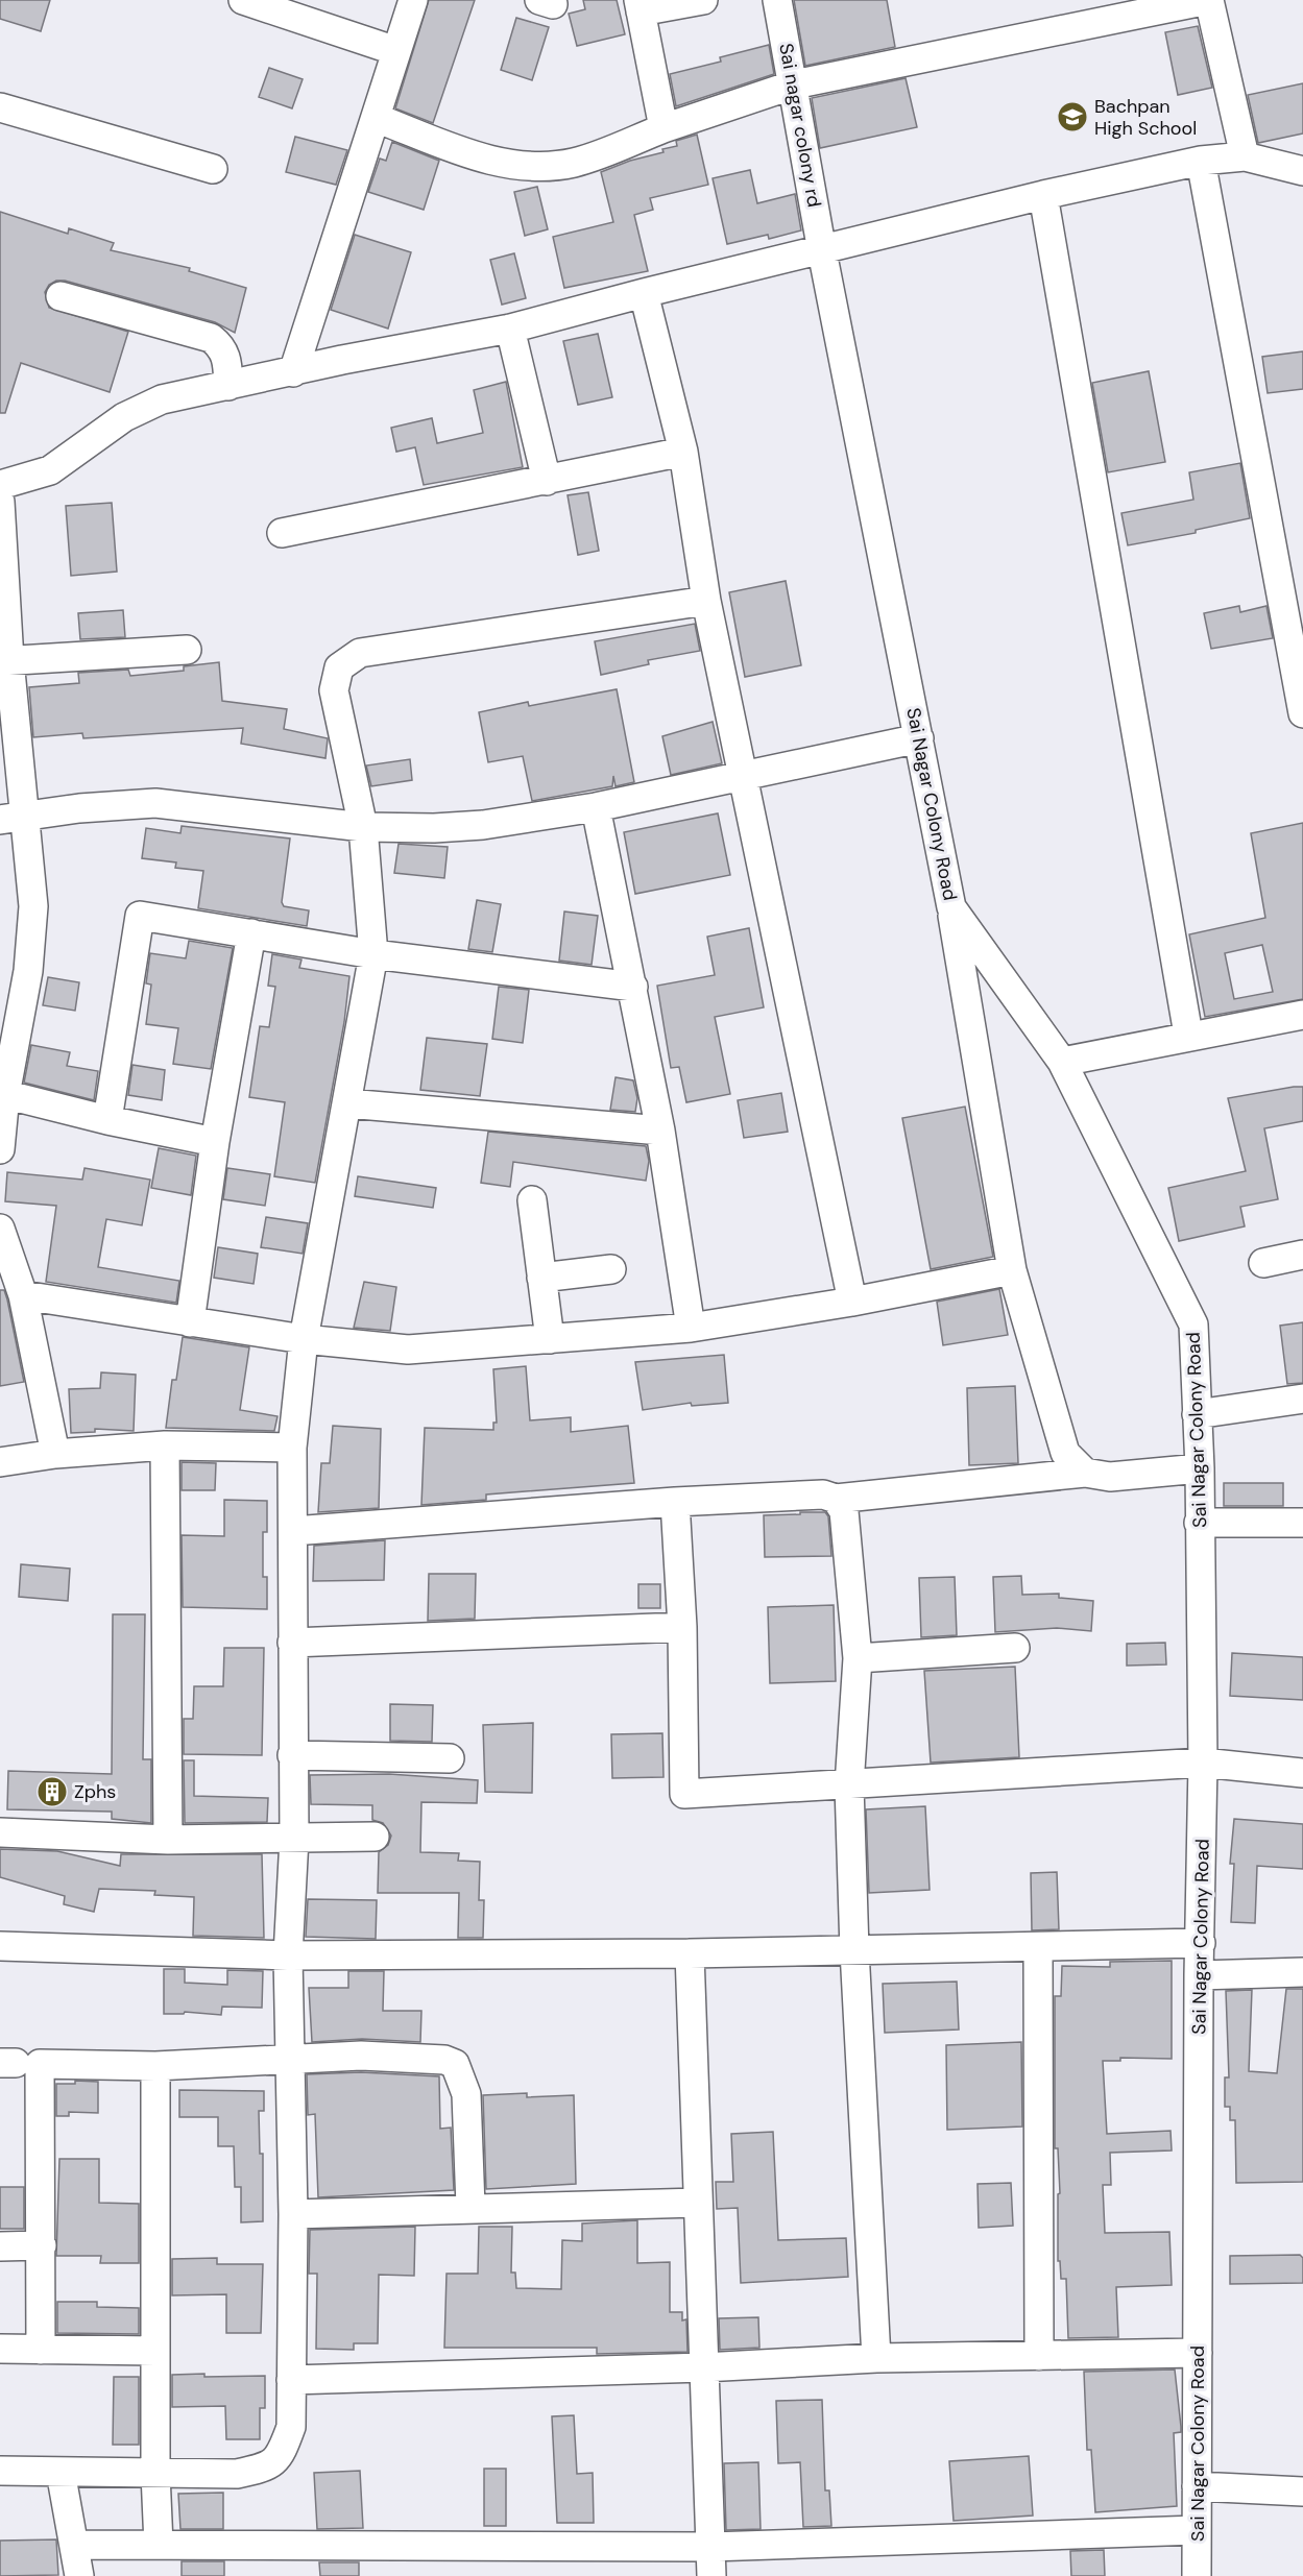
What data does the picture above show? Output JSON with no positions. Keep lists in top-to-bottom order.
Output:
{
  "streets": {
    "street": ["Sai nagar colony rd", "Sai Nagar Colony Road"]
  },
  "crossings": [
    ["Sai nagar colony rd", "Sai Nagar Colony Road"]
  ],
  "places": {
    "school or university": ["Bachpan High School"],
    "building": ["Zphs"]
  }
}
